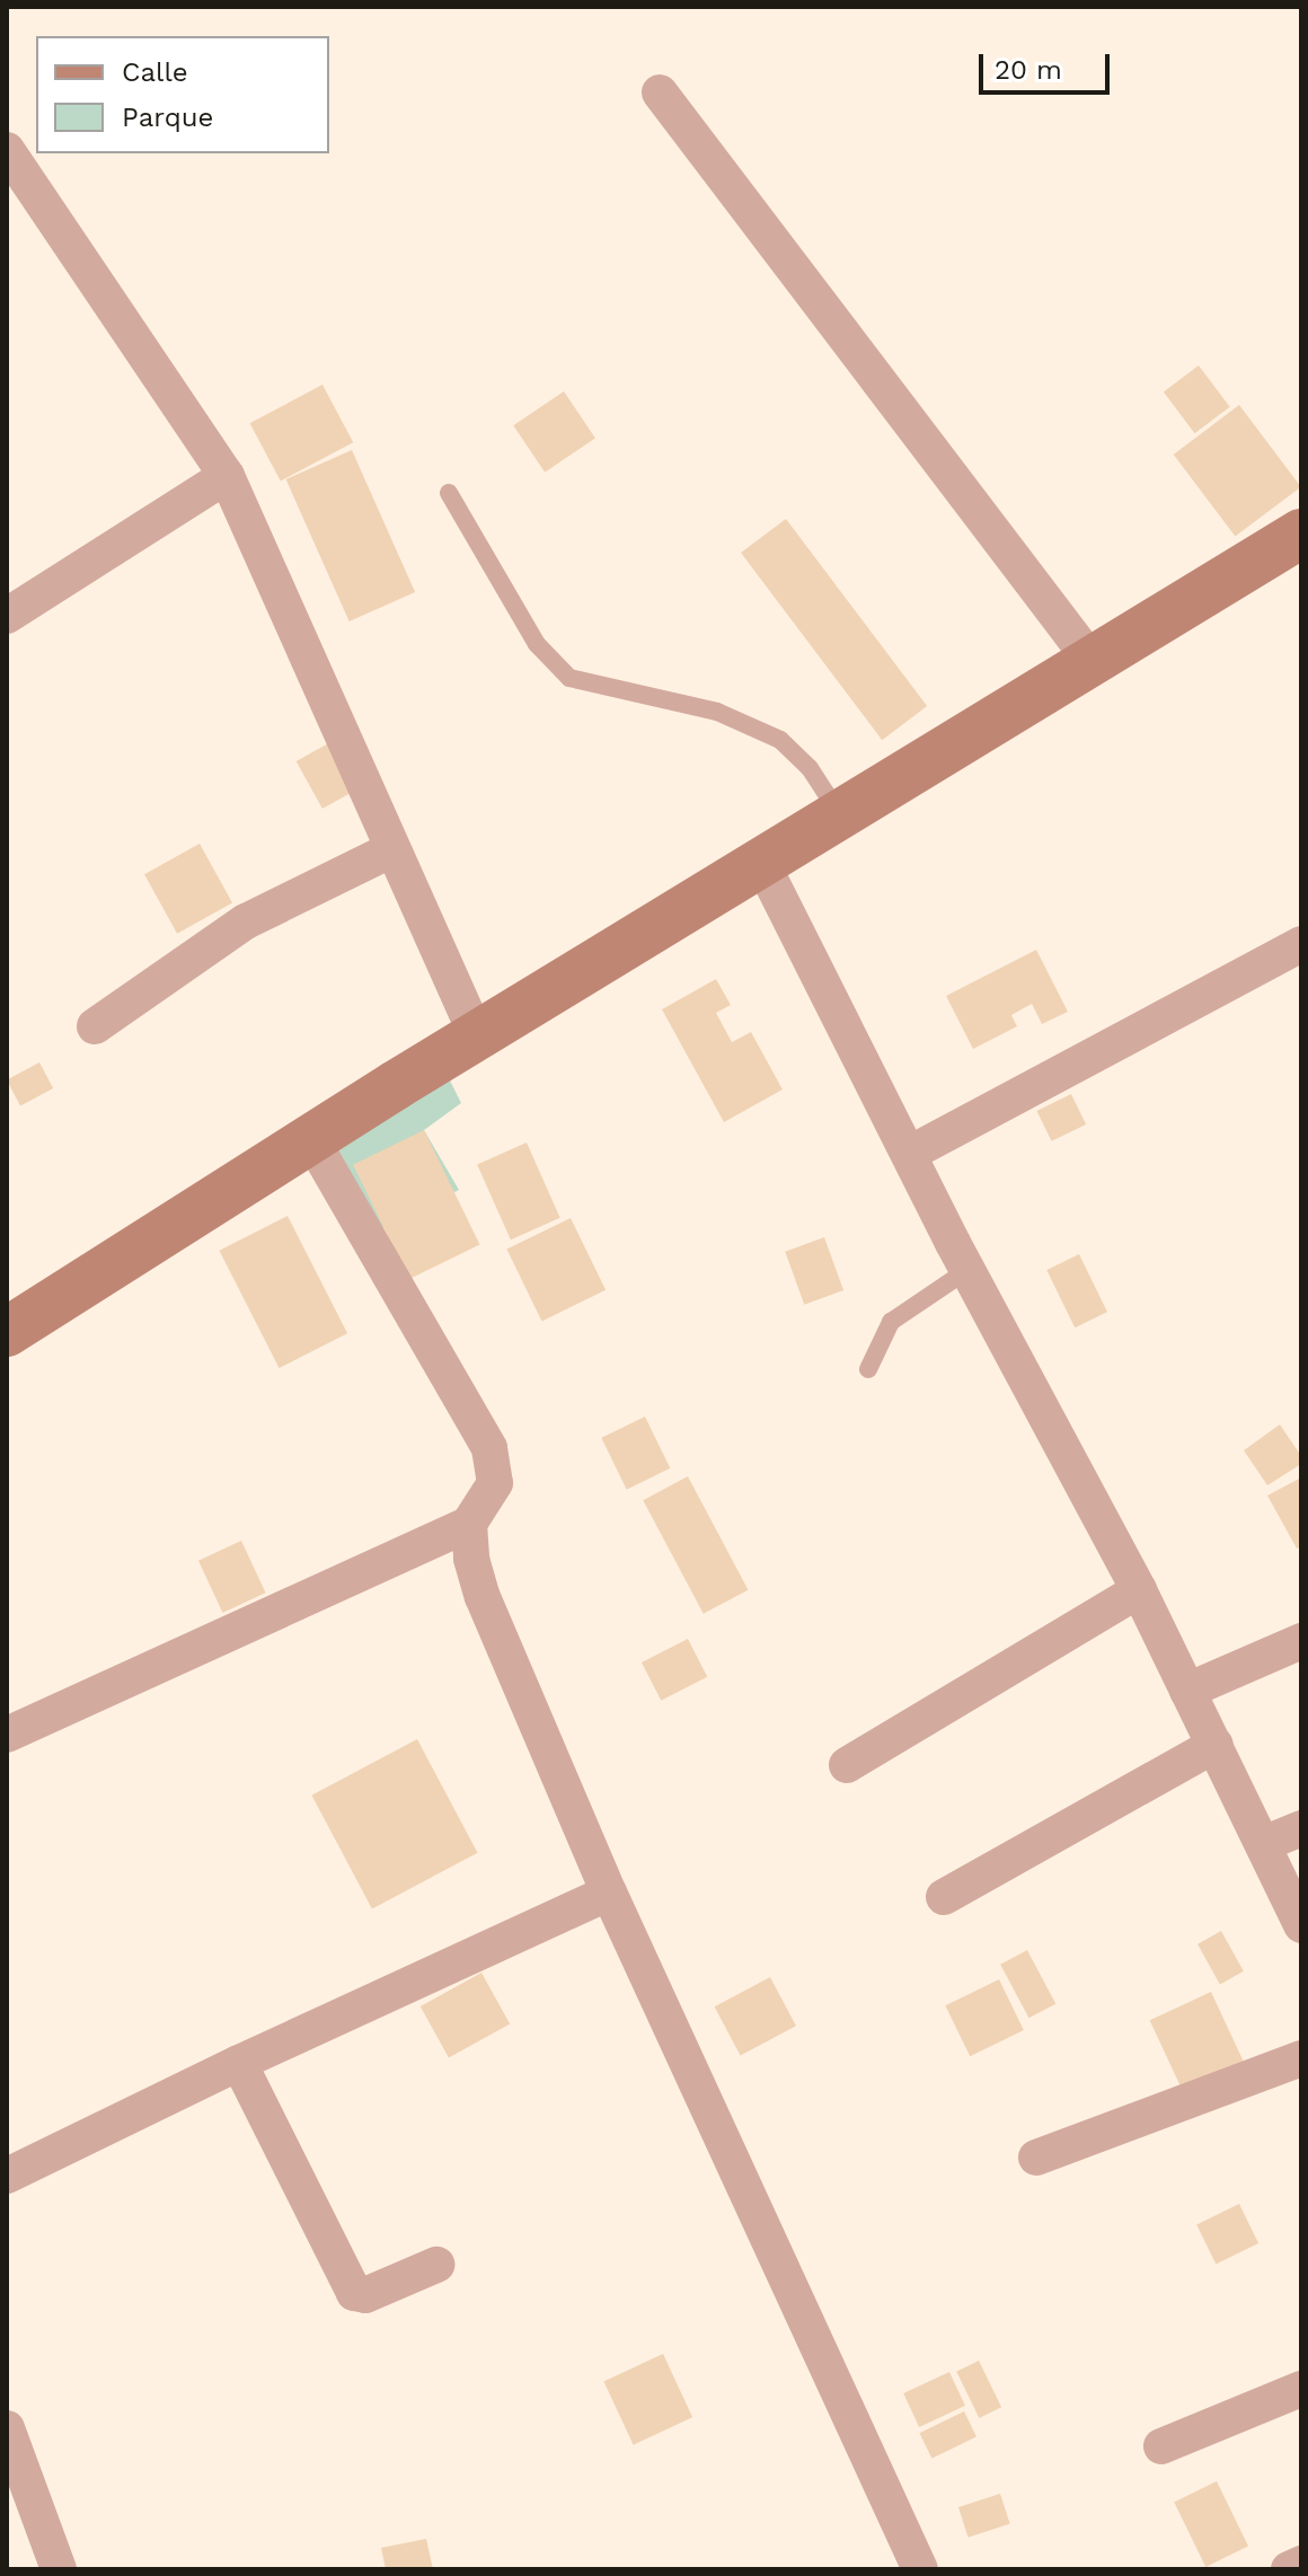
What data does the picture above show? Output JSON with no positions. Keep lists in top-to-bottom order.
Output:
{
  "legend": ["Calle", "Parque"],
  "scale_bar": "20 m"
}
